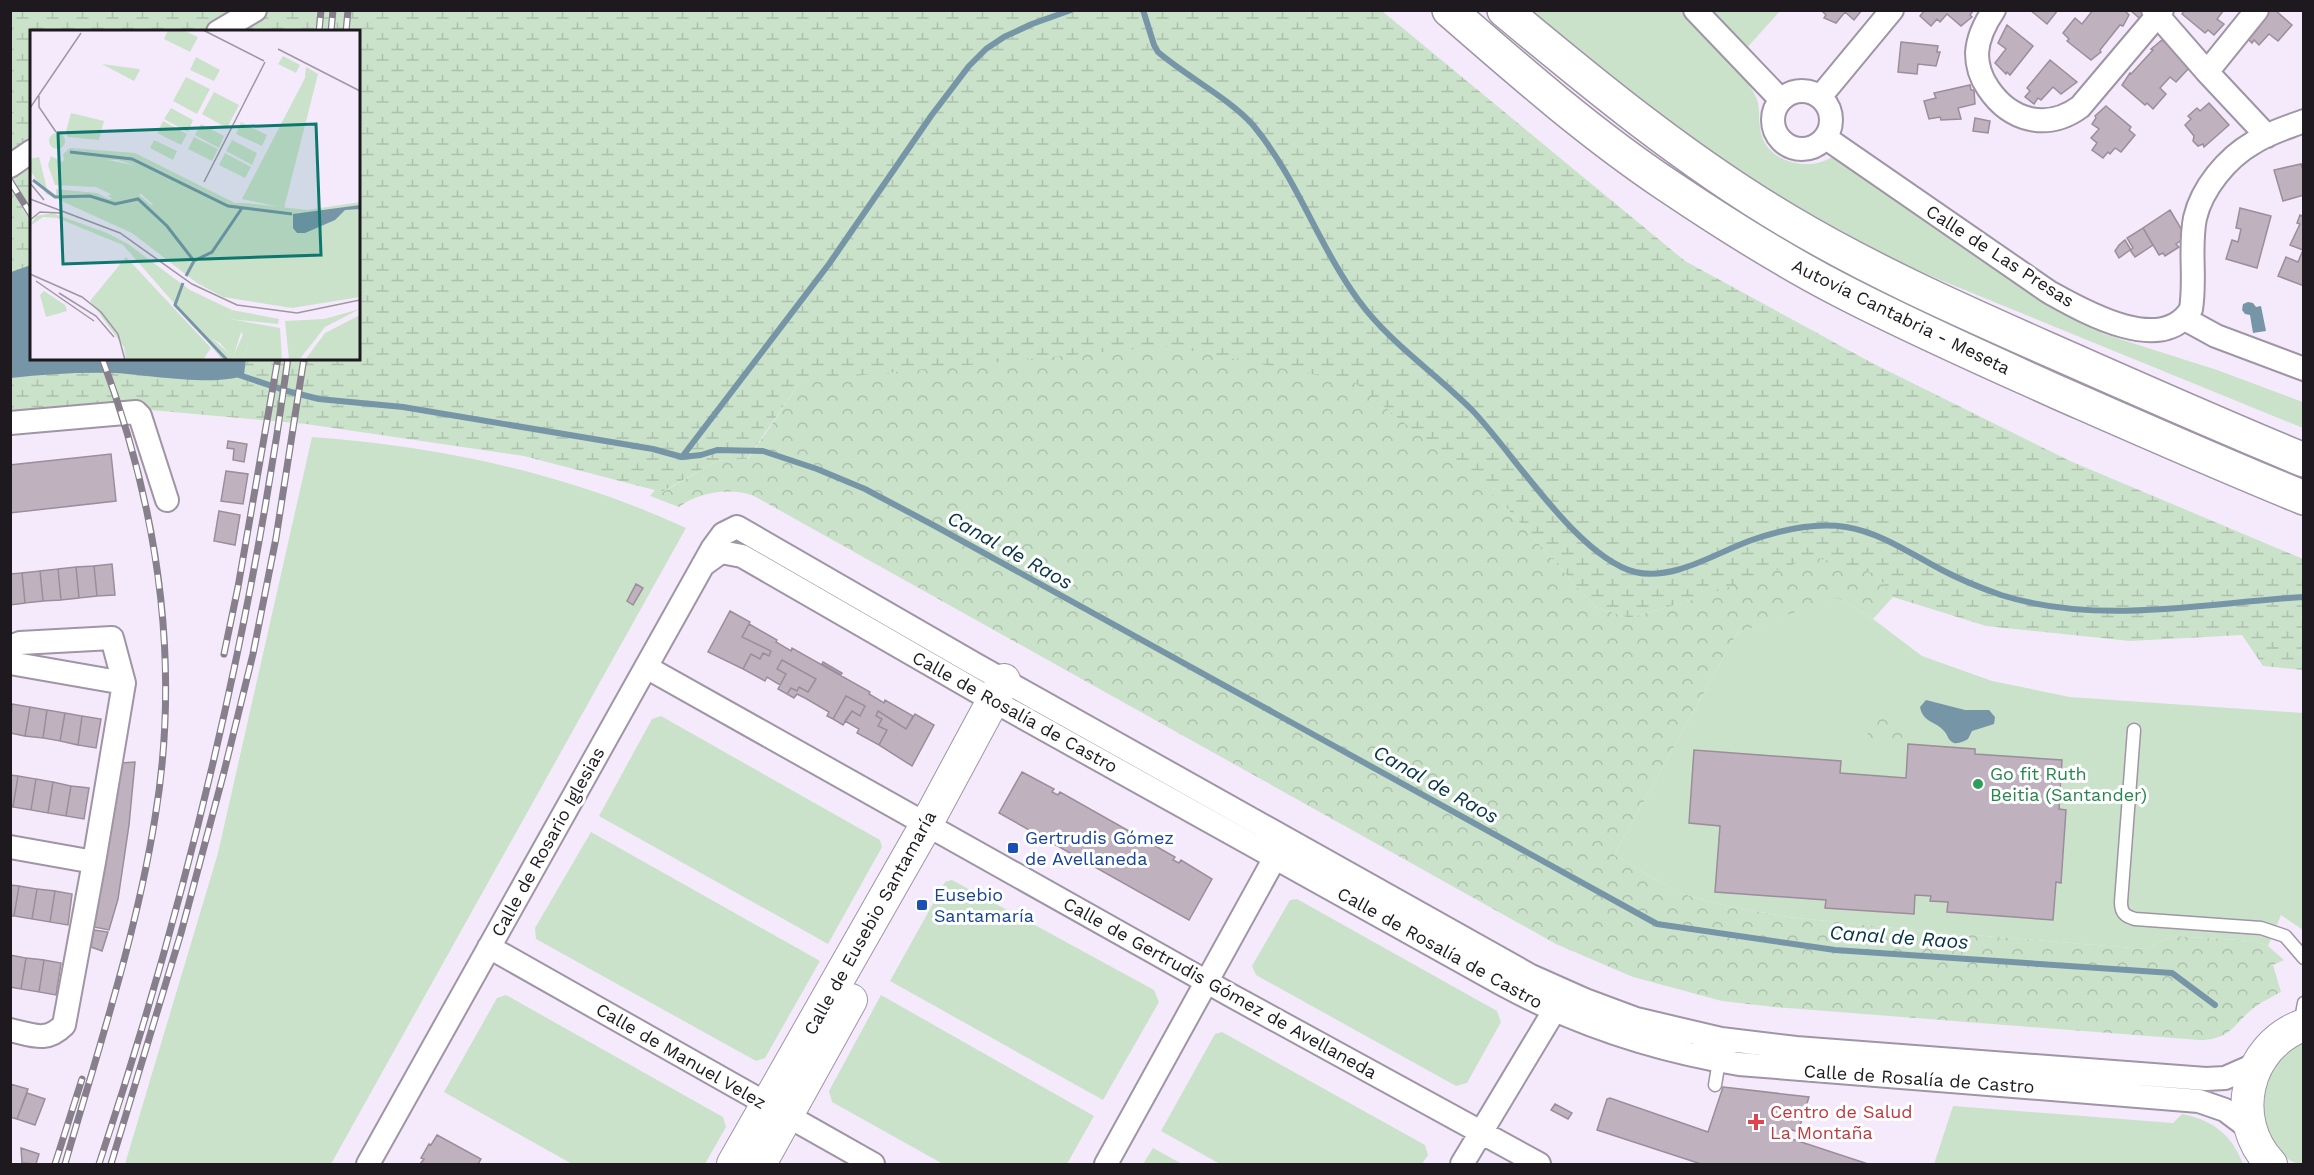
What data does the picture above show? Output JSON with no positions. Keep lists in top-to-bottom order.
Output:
{
  "streets": {
    "highway": ["Autovía Cantabria - Meseta"],
    "main road": ["Calle de Eusebio Santamaría"],
    "street": [
      "Calle de Las Presas",
      "Calle de Rosalía de Castro",
      "Calle de Rosario Iglesias",
      "Calle de Gertrudis Gómez de Avellaneda",
      "Calle de Manuel Velez"
    ]
  },
  "crossings": [
    ["Calle de Rosalía de Castro", "Calle de Rosario Iglesias"],
    ["Calle de Rosalía de Castro", "Calle de Eusebio Santamaría"],
    ["Calle de Rosario Iglesias", "Calle de Gertrudis Gómez de Avellaneda"],
    ["Calle de Rosario Iglesias", "Calle de Manuel Velez"],
    ["Calle de Eusebio Santamaría", "Calle de Gertrudis Gómez de Avellaneda"],
    ["Calle de Eusebio Santamaría", "Calle de Manuel Velez"]
  ],
  "water": ["Canal de Raos"],
  "places": {
    "other": ["Go fit Ruth Beitia (Santander)"],
    "transit": ["Gertrudis Gómez de Avellaneda", "Eusebio Santamaría"],
    "health": ["Centro de Salud La Montaña"]
  }
}
